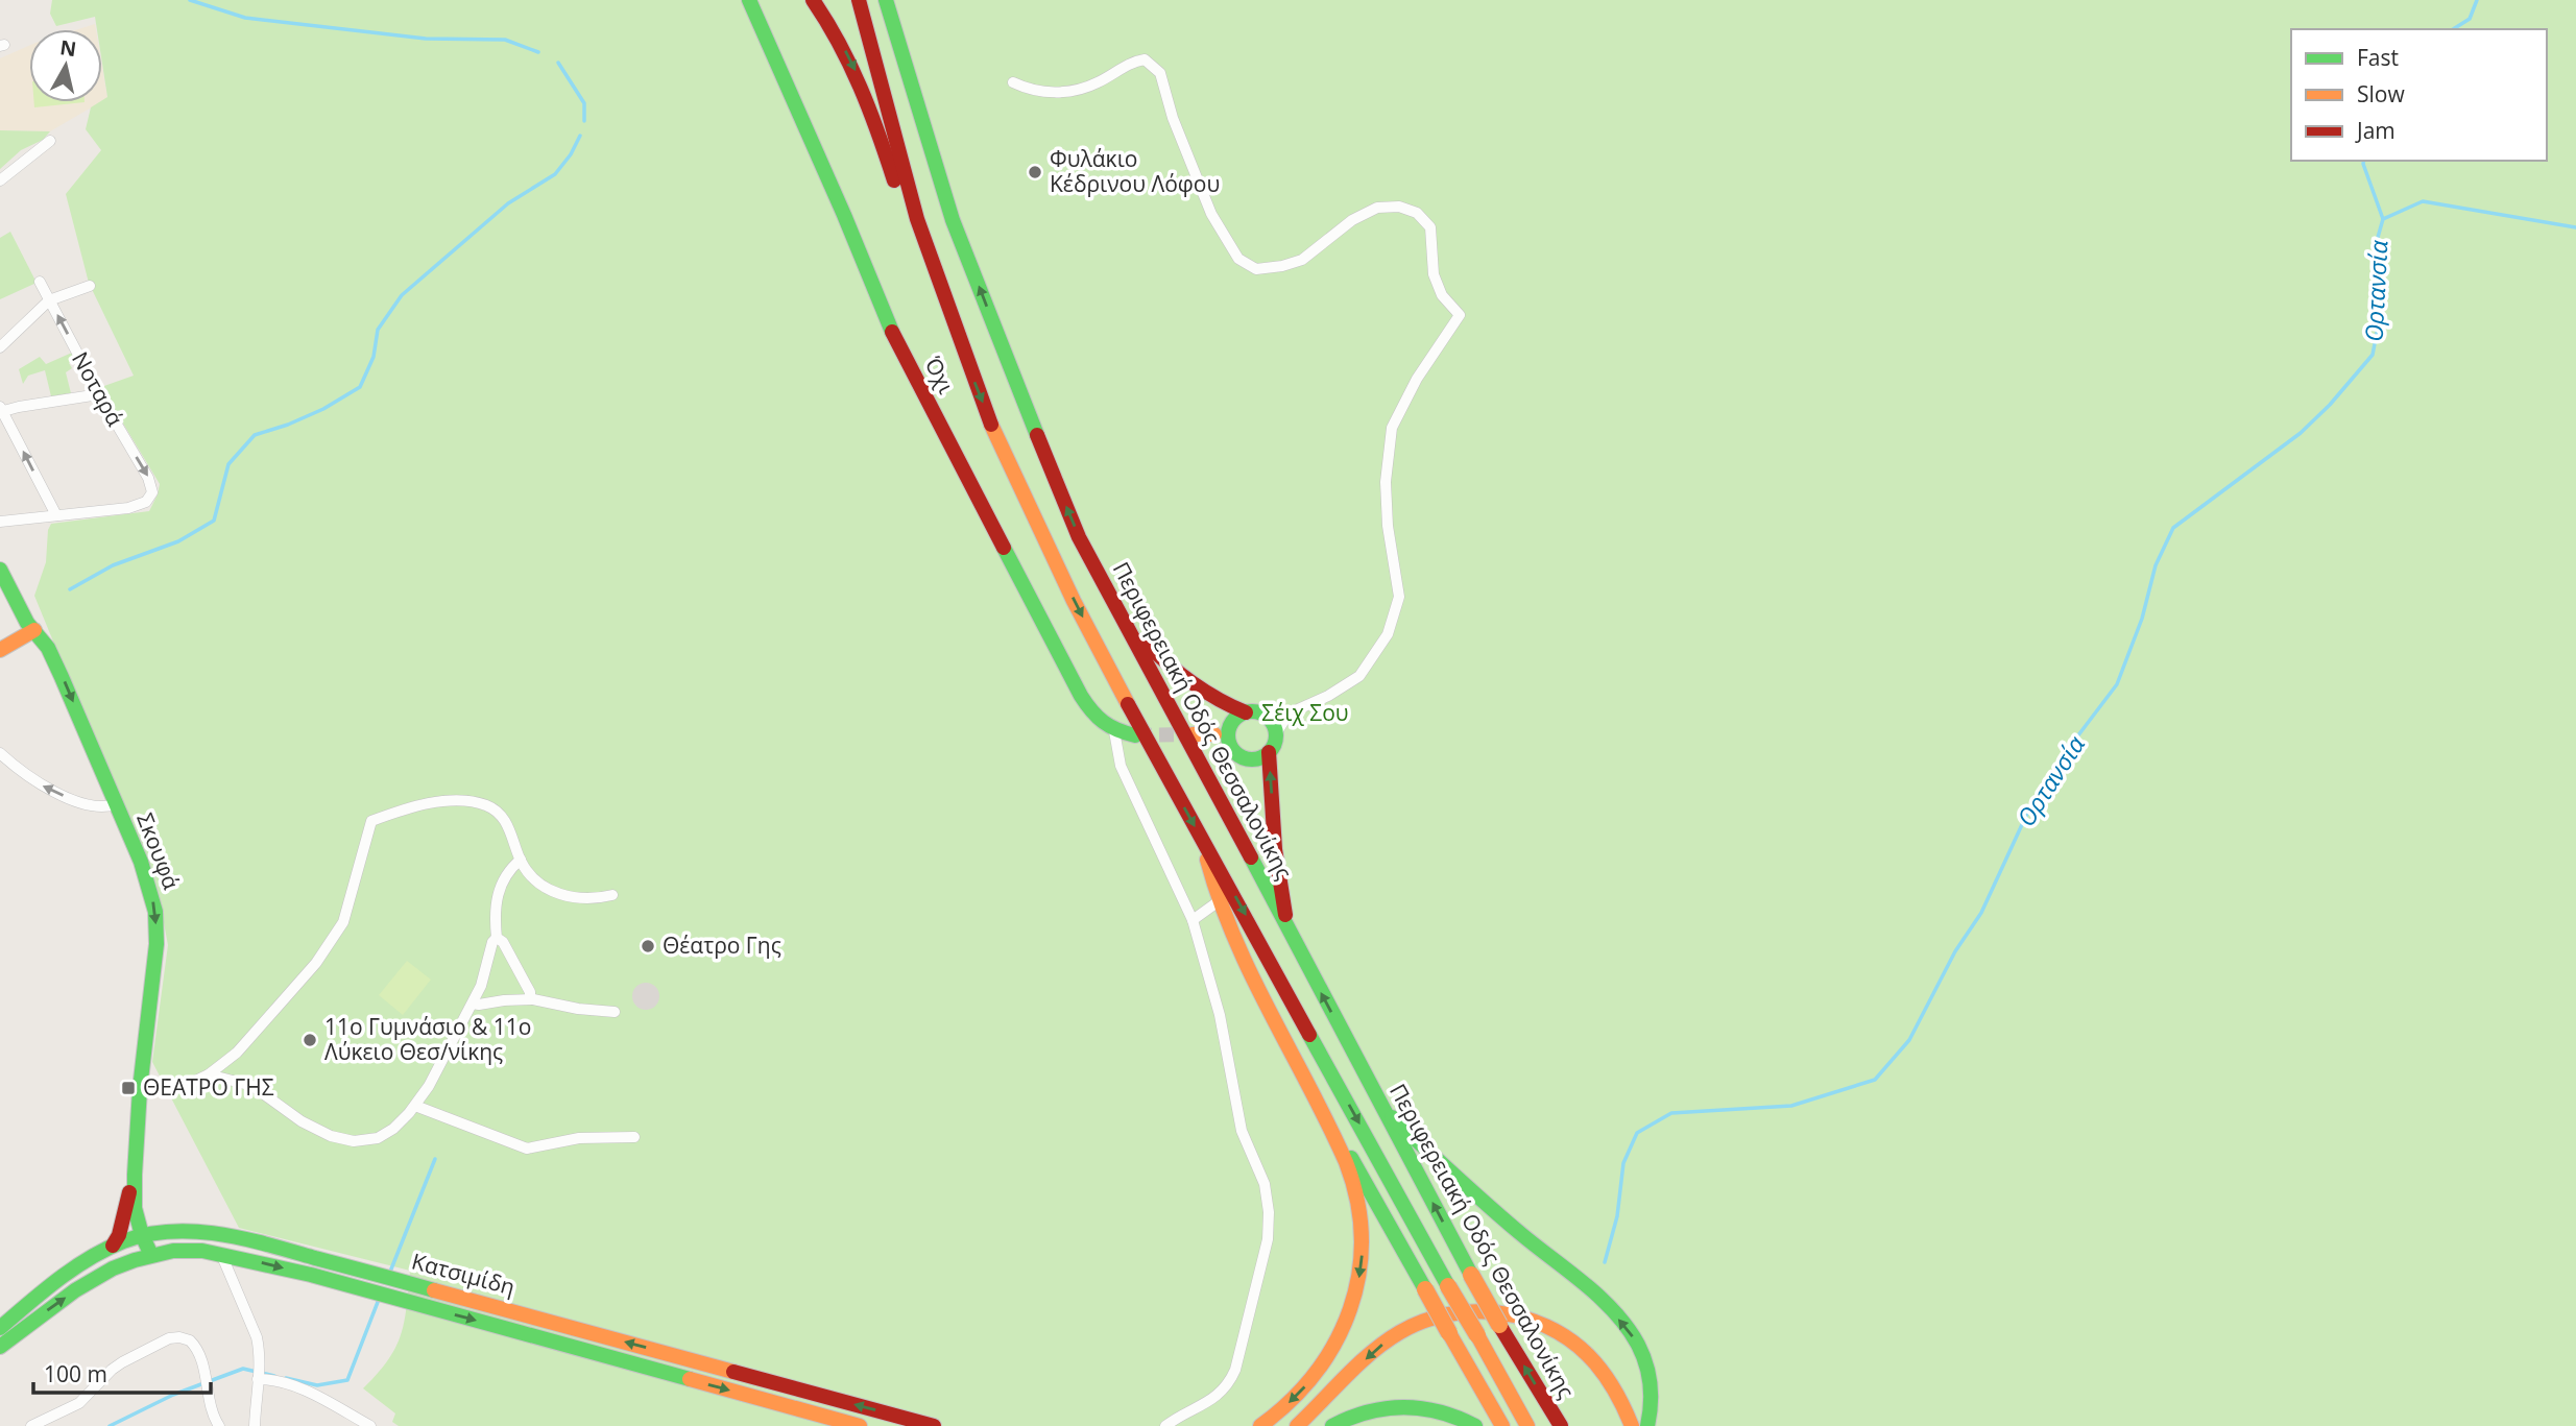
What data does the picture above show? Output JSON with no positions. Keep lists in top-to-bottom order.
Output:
{
  "streets": {
    "main road": [
      "Όχι",
      "Περιφερειακή Οδός Θεσσαλονίκης",
      "Σκουφά",
      "Κατσιμίδη"
    ],
    "street": ["Νοταρά"]
  },
  "crossings": [
    ["Σκουφά", "Κατσιμίδη"]
  ],
  "one_way": ["Σκουφά"],
  "water": ["Ορτανσία"],
  "parks": ["Σέιχ Σου"],
  "places": {
    "other": ["Φυλάκιο Κέδρινου Λόφου", "Θέατρο Γης", "11ο Γυμνάσιο & 11ο Λύκειο Θεσ/νίκης"],
    "transit": ["ΘΕΑΤΡΟ ΓΗΣ"]
  },
  "legend": ["Fast", "Slow", "Jam"],
  "scale_bar": "100 m",
  "north": "top"
}
